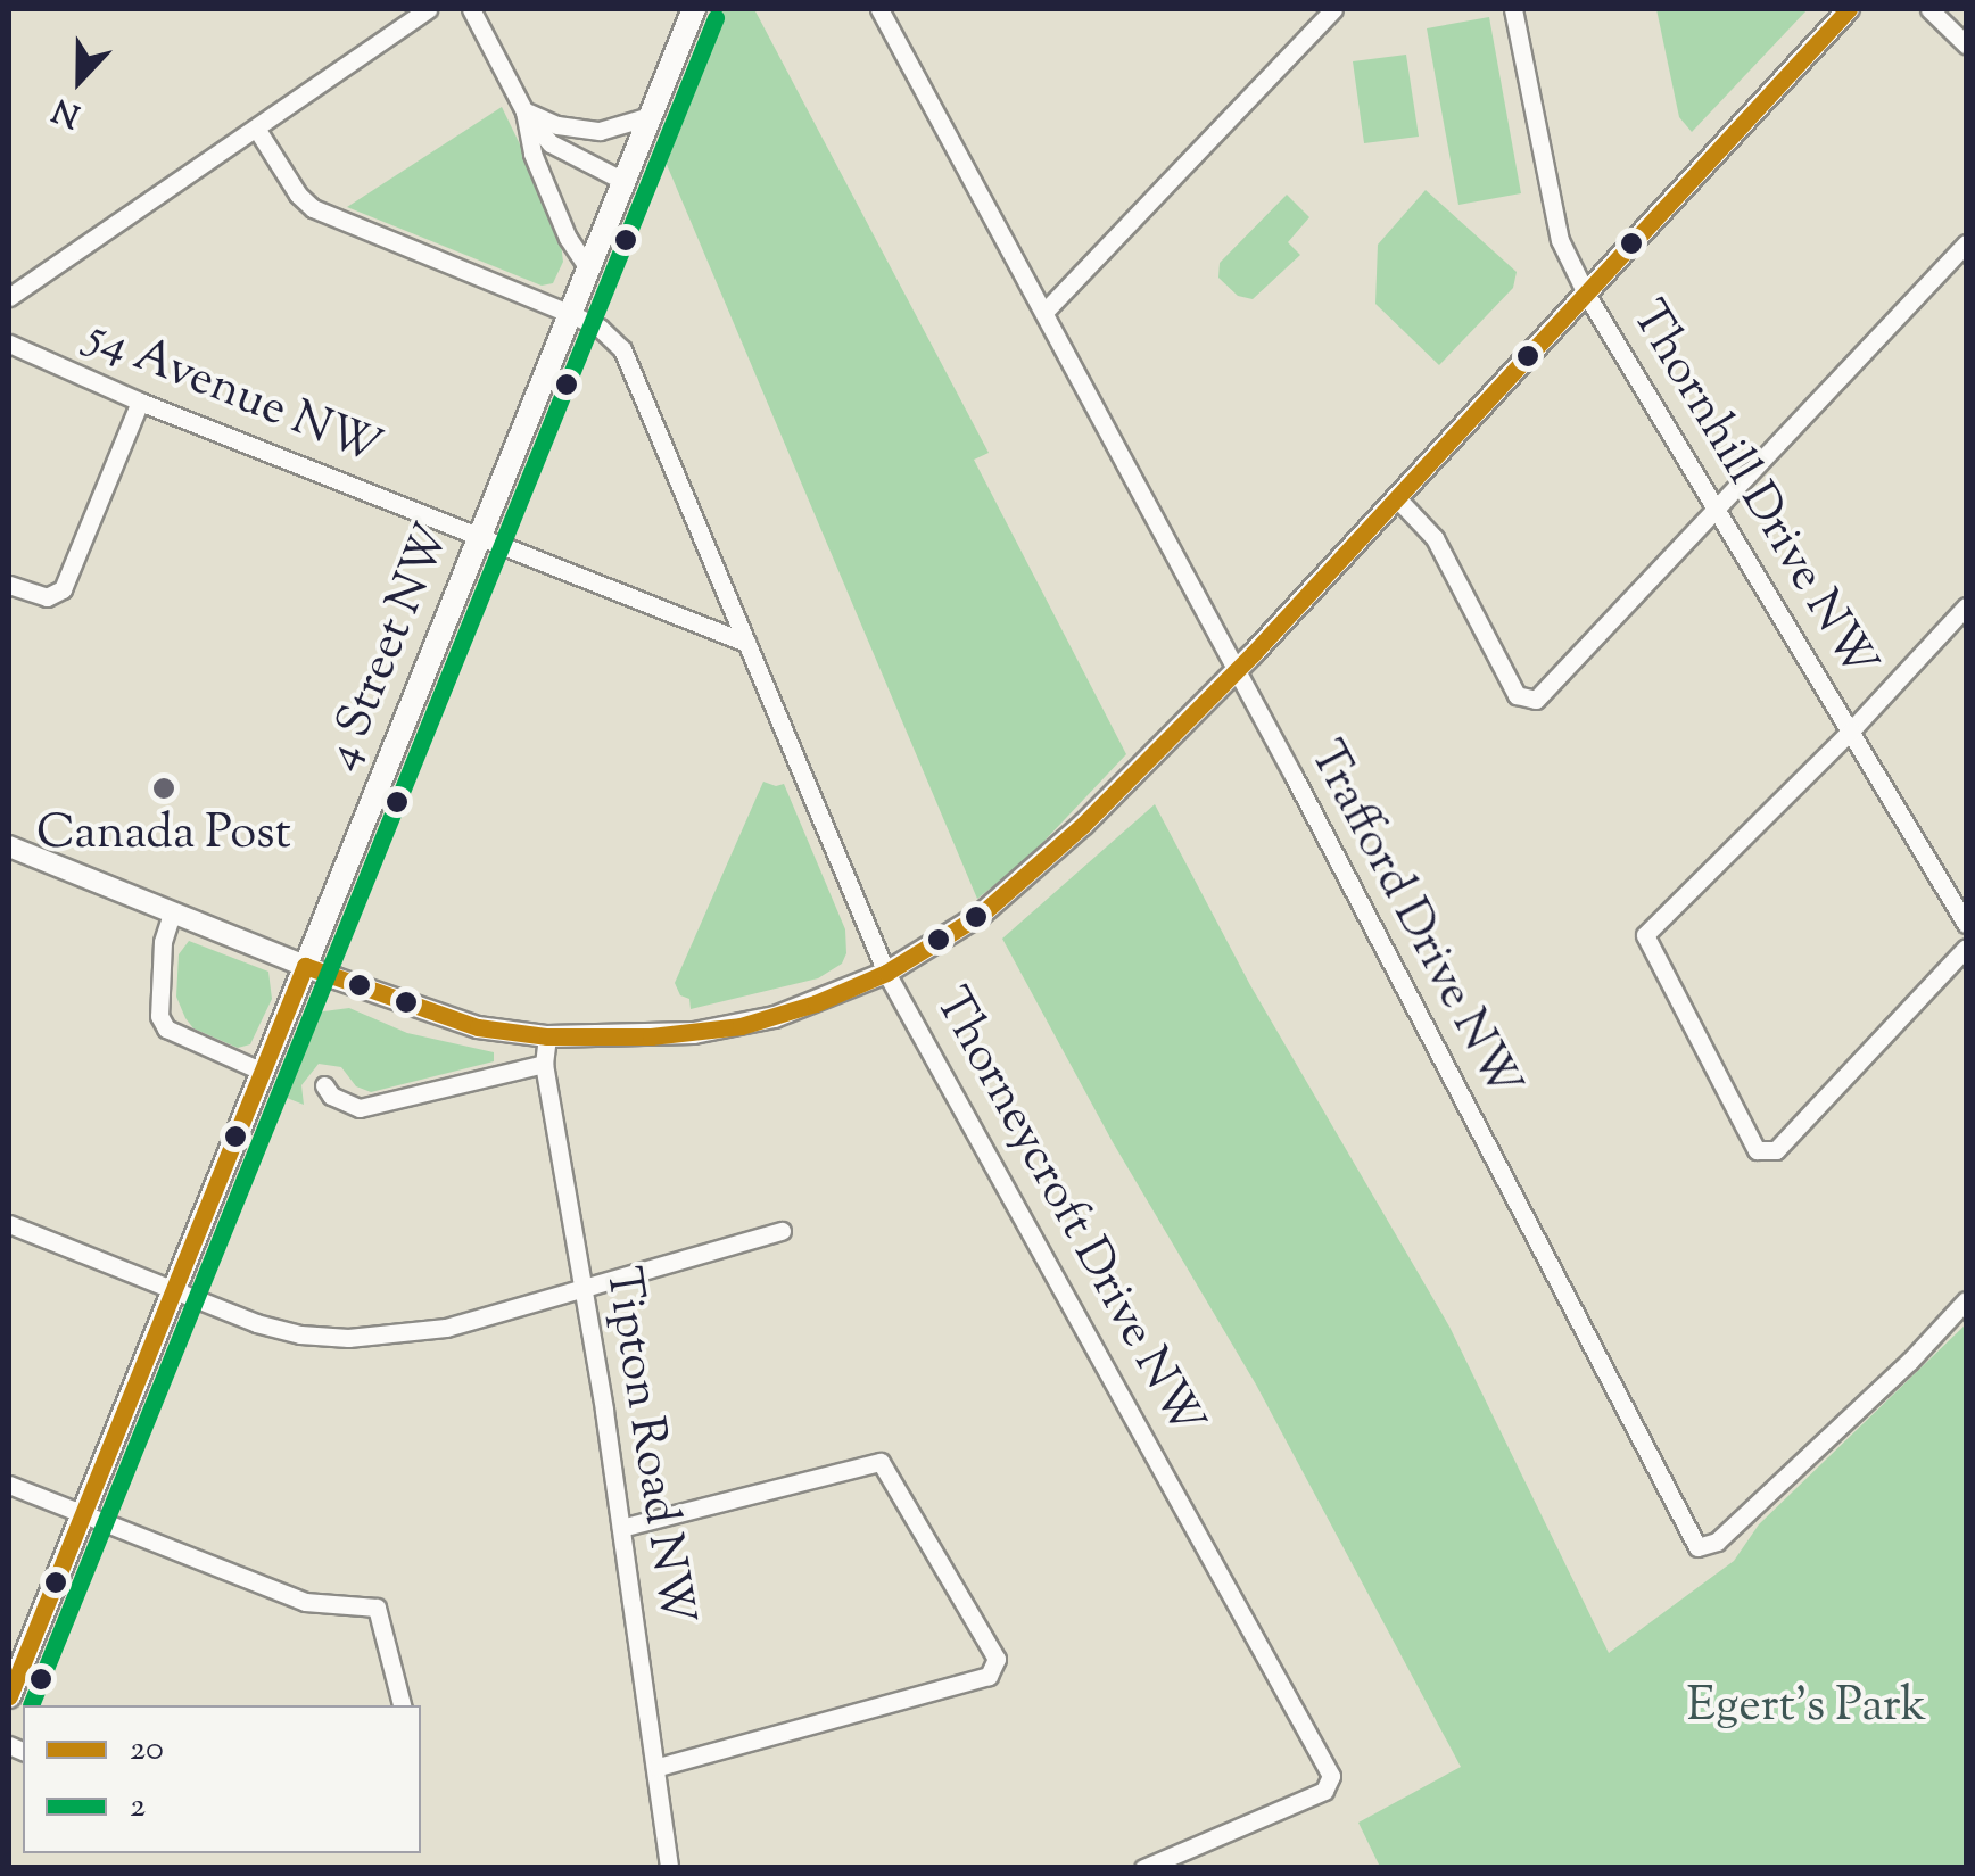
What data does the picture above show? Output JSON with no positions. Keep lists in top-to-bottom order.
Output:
{
  "streets": {
    "main road": ["4 Street NW"],
    "street": [
      "54 Avenue NW",
      "Thornhill Drive NW",
      "Trafford Drive NW",
      "Thorneycroft Drive NW",
      "Tipton Road NW"
    ]
  },
  "crossings": [
    ["54 Avenue NW", "4 Street NW"],
    ["54 Avenue NW", "Thorneycroft Drive NW"],
    ["4 Street NW", "Thorneycroft Drive NW"]
  ],
  "parks": ["Egert's Park"],
  "places": ["Canada Post"],
  "lines": ["transit line 20", "transit line 2"],
  "legend": ["20", "2"],
  "north": "bottom"
}
